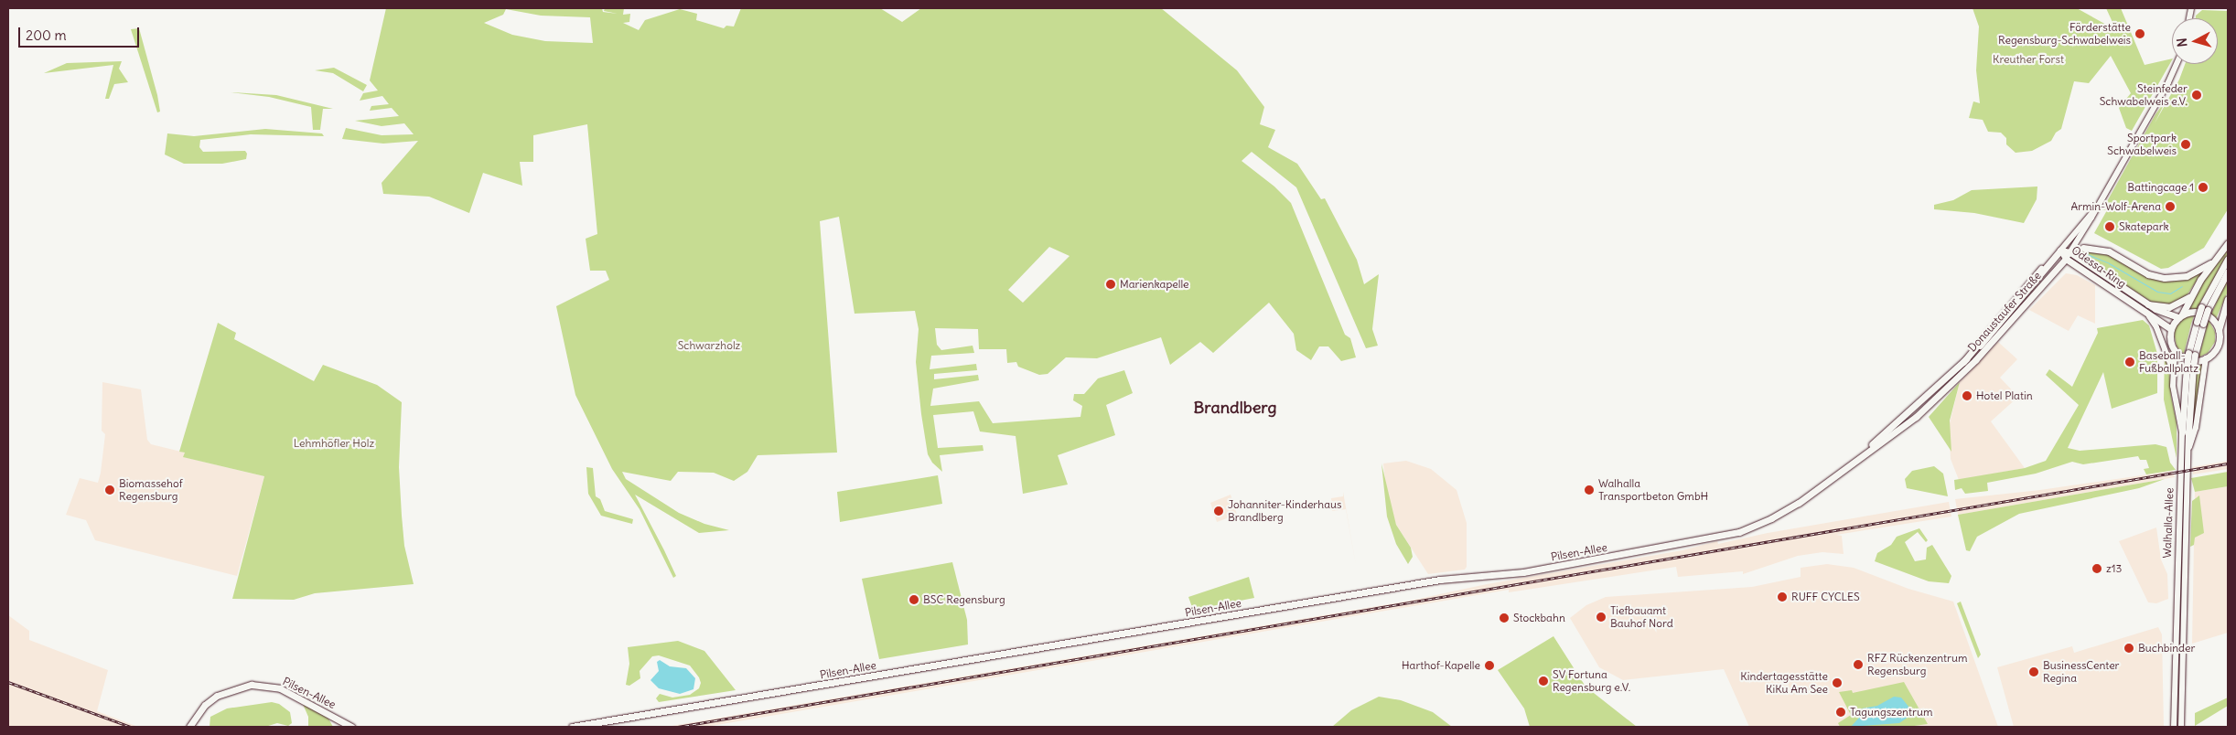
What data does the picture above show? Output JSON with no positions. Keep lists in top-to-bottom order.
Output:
{
  "streets": {
    "main road": [
      "Odessa-Ring",
      "Donaustaufer Straße",
      "Walhalla-Allee",
      "Pilsen-Allee"
    ]
  },
  "crossings": [
    ["Odessa-Ring", "Donaustaufer Straße"],
    ["Donaustaufer Straße", "Pilsen-Allee"]
  ],
  "districts": ["Brandlberg"],
  "parks": ["Kreuther Forst", "Schwarzholz", "Lehmhöfler Holz"],
  "places": [
    "Förderstätte Regensburg-Schwabelweis",
    "Steinfeder Schwabelweis e.V.",
    "Sportpark Schwabelweis",
    "Battingcage 1",
    "Armin-Wolf-Arena",
    "Skatepark",
    "Marienkapelle",
    "Baseball- Fußballplatz",
    "Hotel Platin",
    "Biomassehof Regensburg",
    "Walhalla Transportbeton GmbH",
    "Johanniter-Kinderhaus Brandlberg",
    "z13",
    "RUFF CYCLES",
    "BSC Regensburg",
    "Tiefbauamt Bauhof Nord",
    "Stockbahn",
    "Buchbinder",
    "RFZ Rückenzentrum Regensburg",
    "Harthof-Kapelle",
    "BusinessCenter Regina",
    "SV Fortuna Regensburg e.V.",
    "Kindertagesstätte KiKu Am See",
    "Tagungszentrum"
  ],
  "scale_bar": "200 m",
  "north": "left"
}
